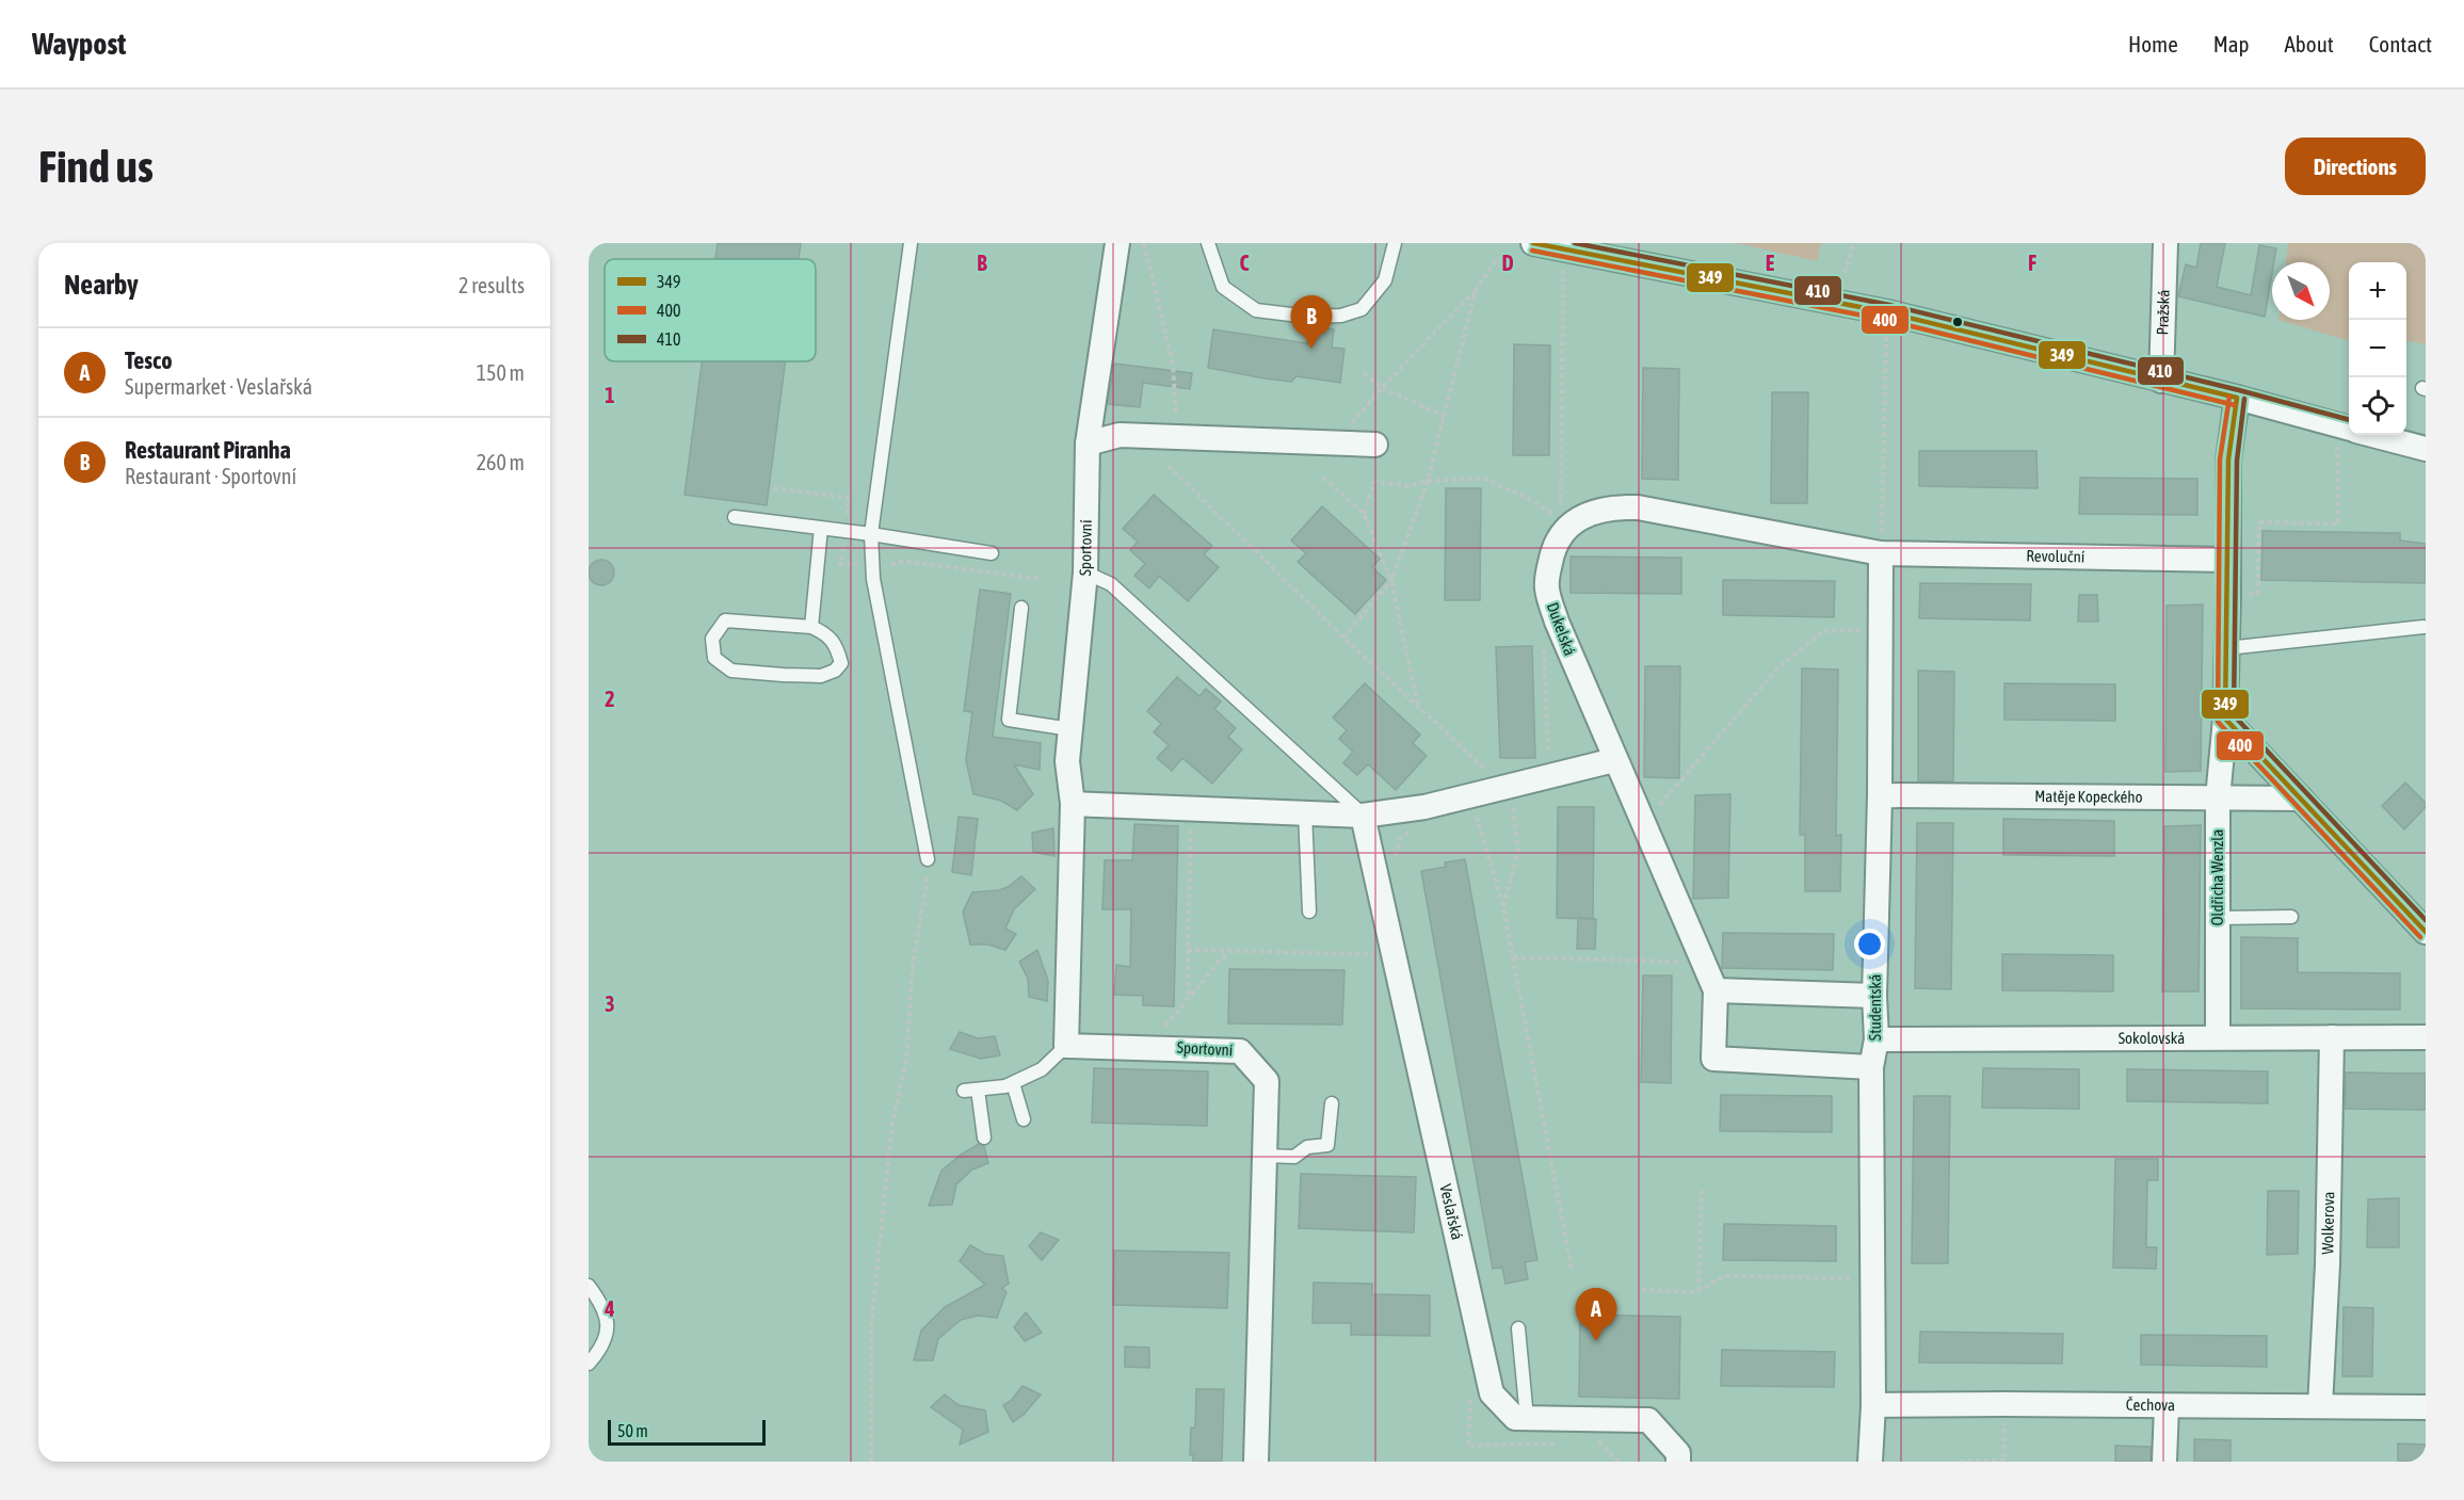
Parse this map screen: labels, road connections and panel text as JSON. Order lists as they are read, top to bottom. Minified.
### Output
{"streets":{"street":["Pražská","Sportovní","Revoluční","Dukelská","Matěje Kopeckého","Oldřicha Wenzla","Studentská","Sokolovská","Veslařská","Wolkerova","Čechova"]},"crossings":[["Revoluční","Dukelská"],["Revoluční","Oldřicha Wenzla"],["Revoluční","Studentská"],["Dukelská","Studentská"],["Matěje Kopeckého","Oldřicha Wenzla"],["Matěje Kopeckého","Studentská"],["Oldřicha Wenzla","Sokolovská"],["Studentská","Sokolovská"],["Studentská","Čechova"],["Sokolovská","Wolkerova"],["Wolkerova","Čechova"]],"lines":["transit line 349","transit line 410","transit line 400"],"legend":["349","400","410"],"scale_bar":"50 m","north":"bottom right","page":{"header":"Waypost","nav":["Home","Map","About","Contact"],"buttons":"Directions","title":"Find us","heading":["Nearby","2 results"],"map_buttons":["+","−"],"pins":["B","A"],"list":[{"mark":"A","name":"Tesco","note":"Supermarket · Veslařská","value":"150 m"},{"mark":"B","name":"Restaurant Piranha","note":"Restaurant · Sportovní","value":"260 m"}],"scale":"50 m"},"grid":{"columns":["B","C","D","E","F"],"rows":["1","2","3","4"]}}
